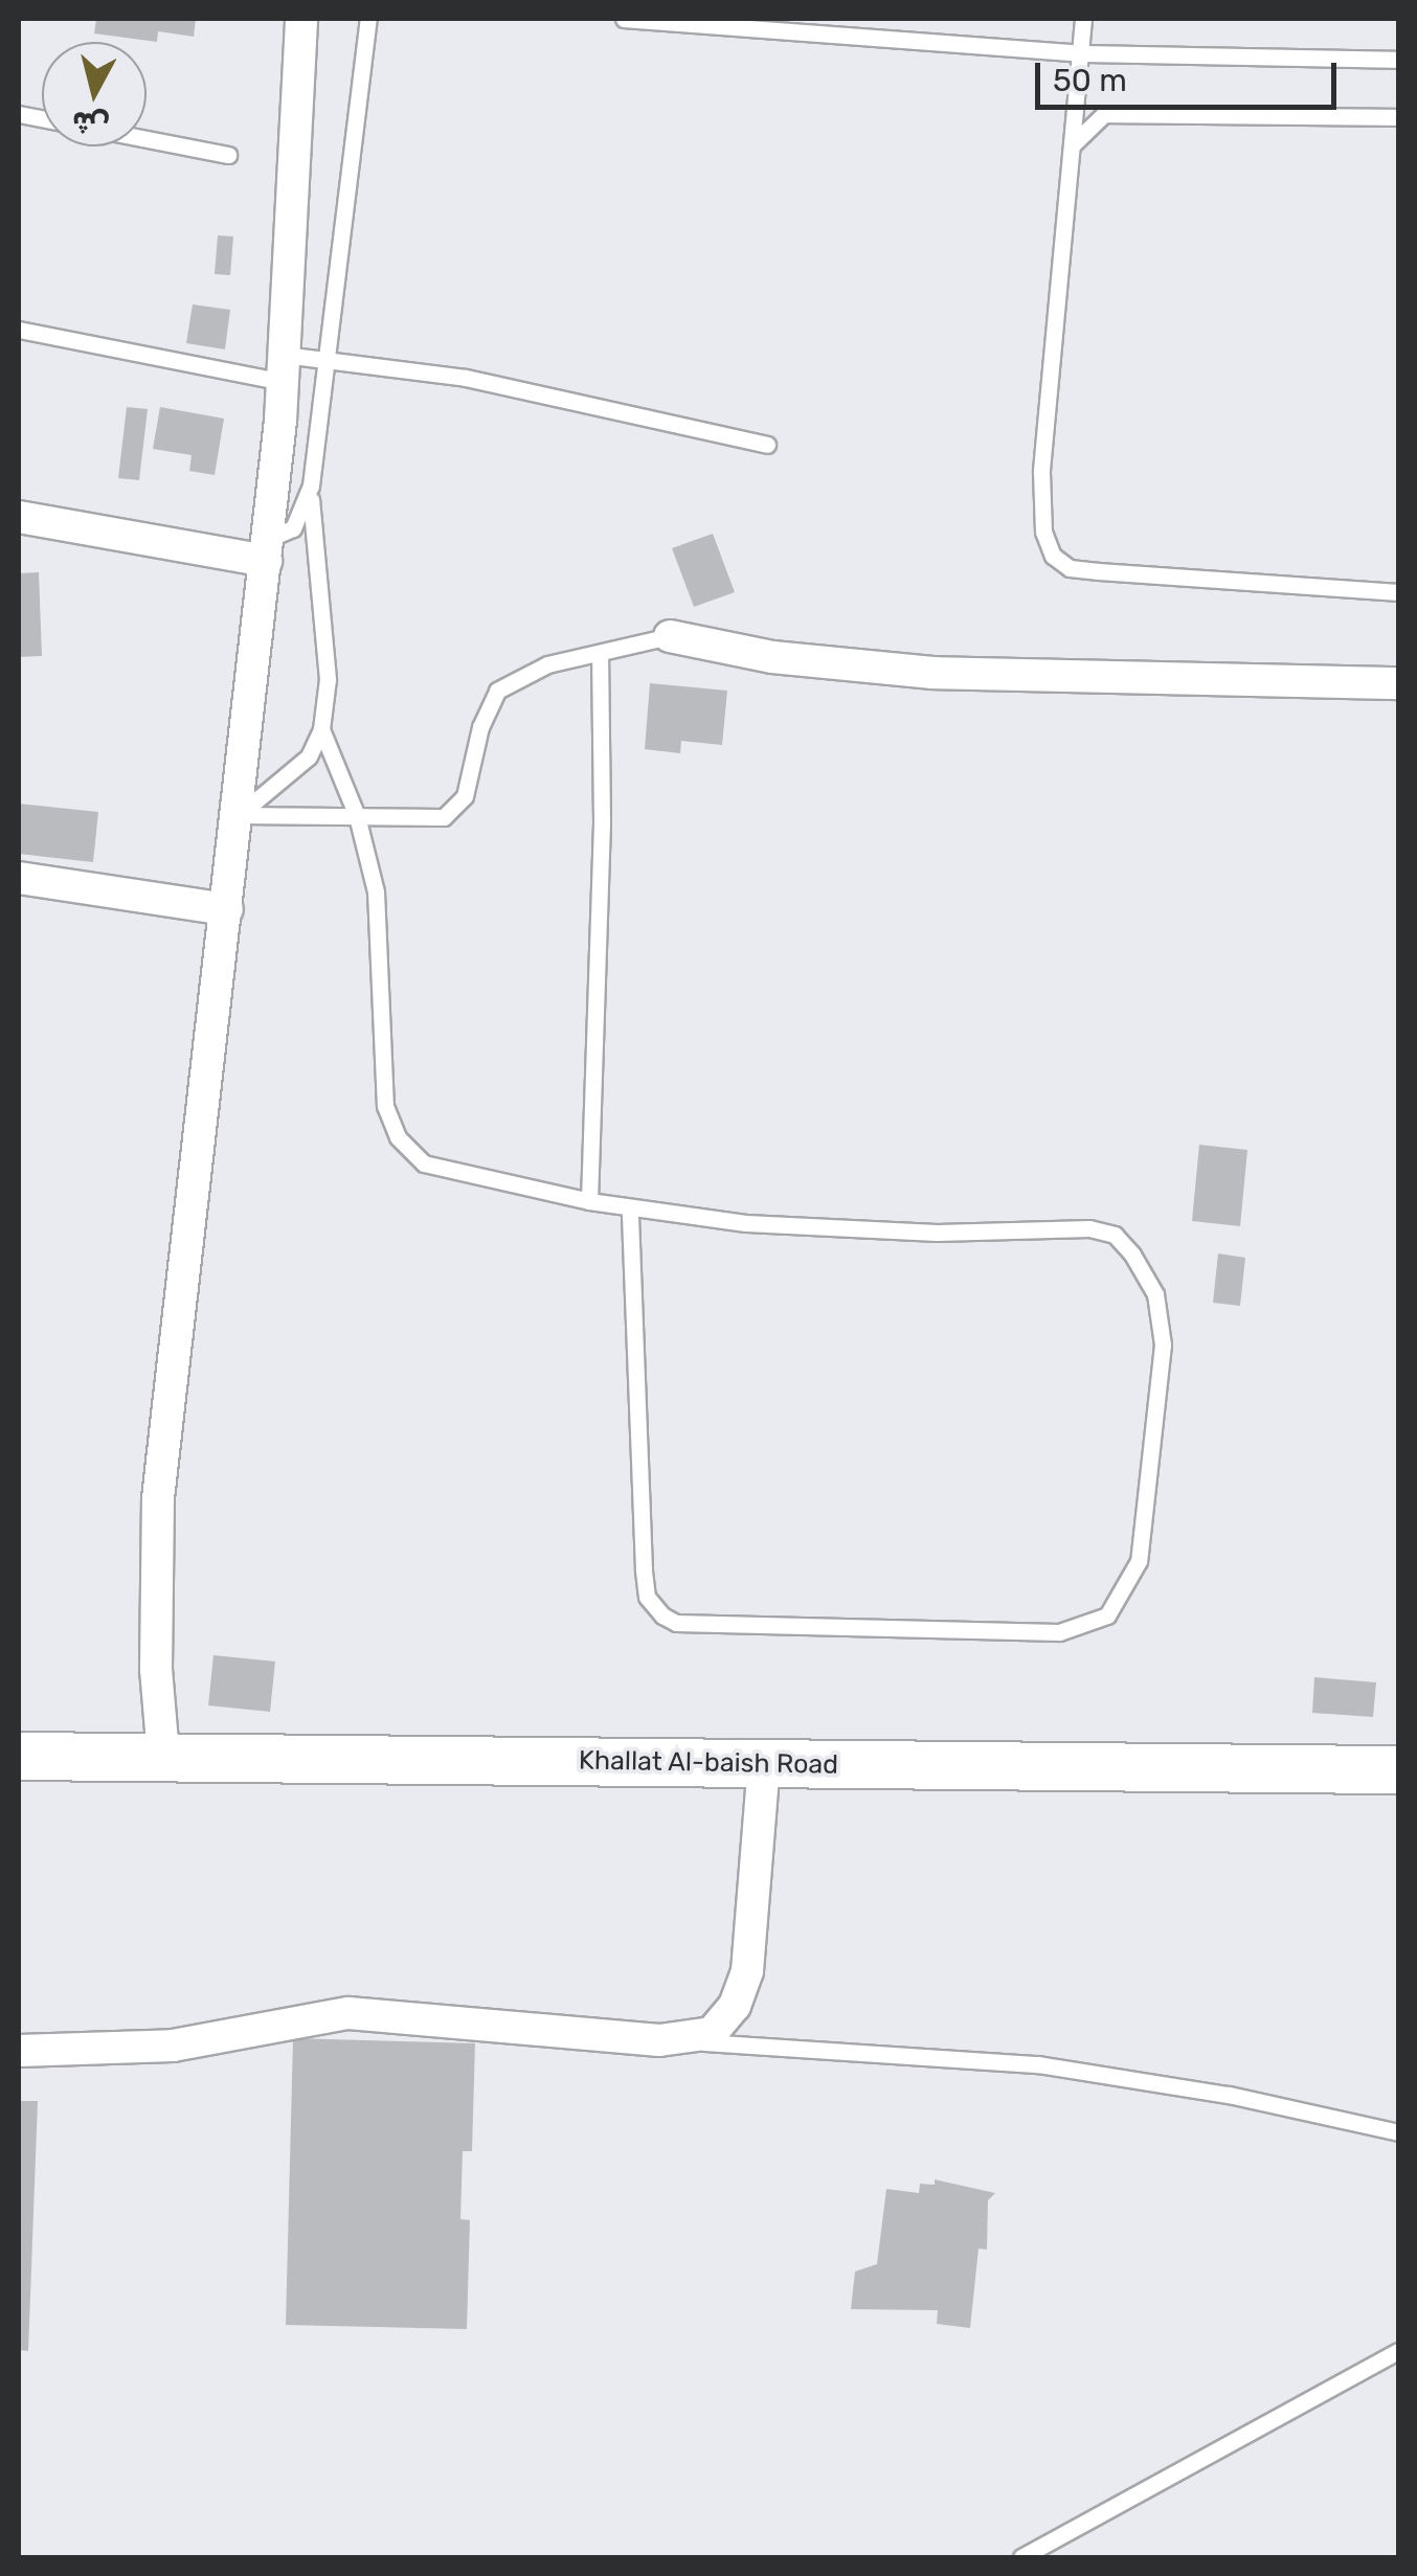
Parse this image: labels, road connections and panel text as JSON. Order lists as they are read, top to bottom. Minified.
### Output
{"streets":{"street":["Khallat Al-baish Road"]},"scale_bar":"50 m","north":"bottom"}
